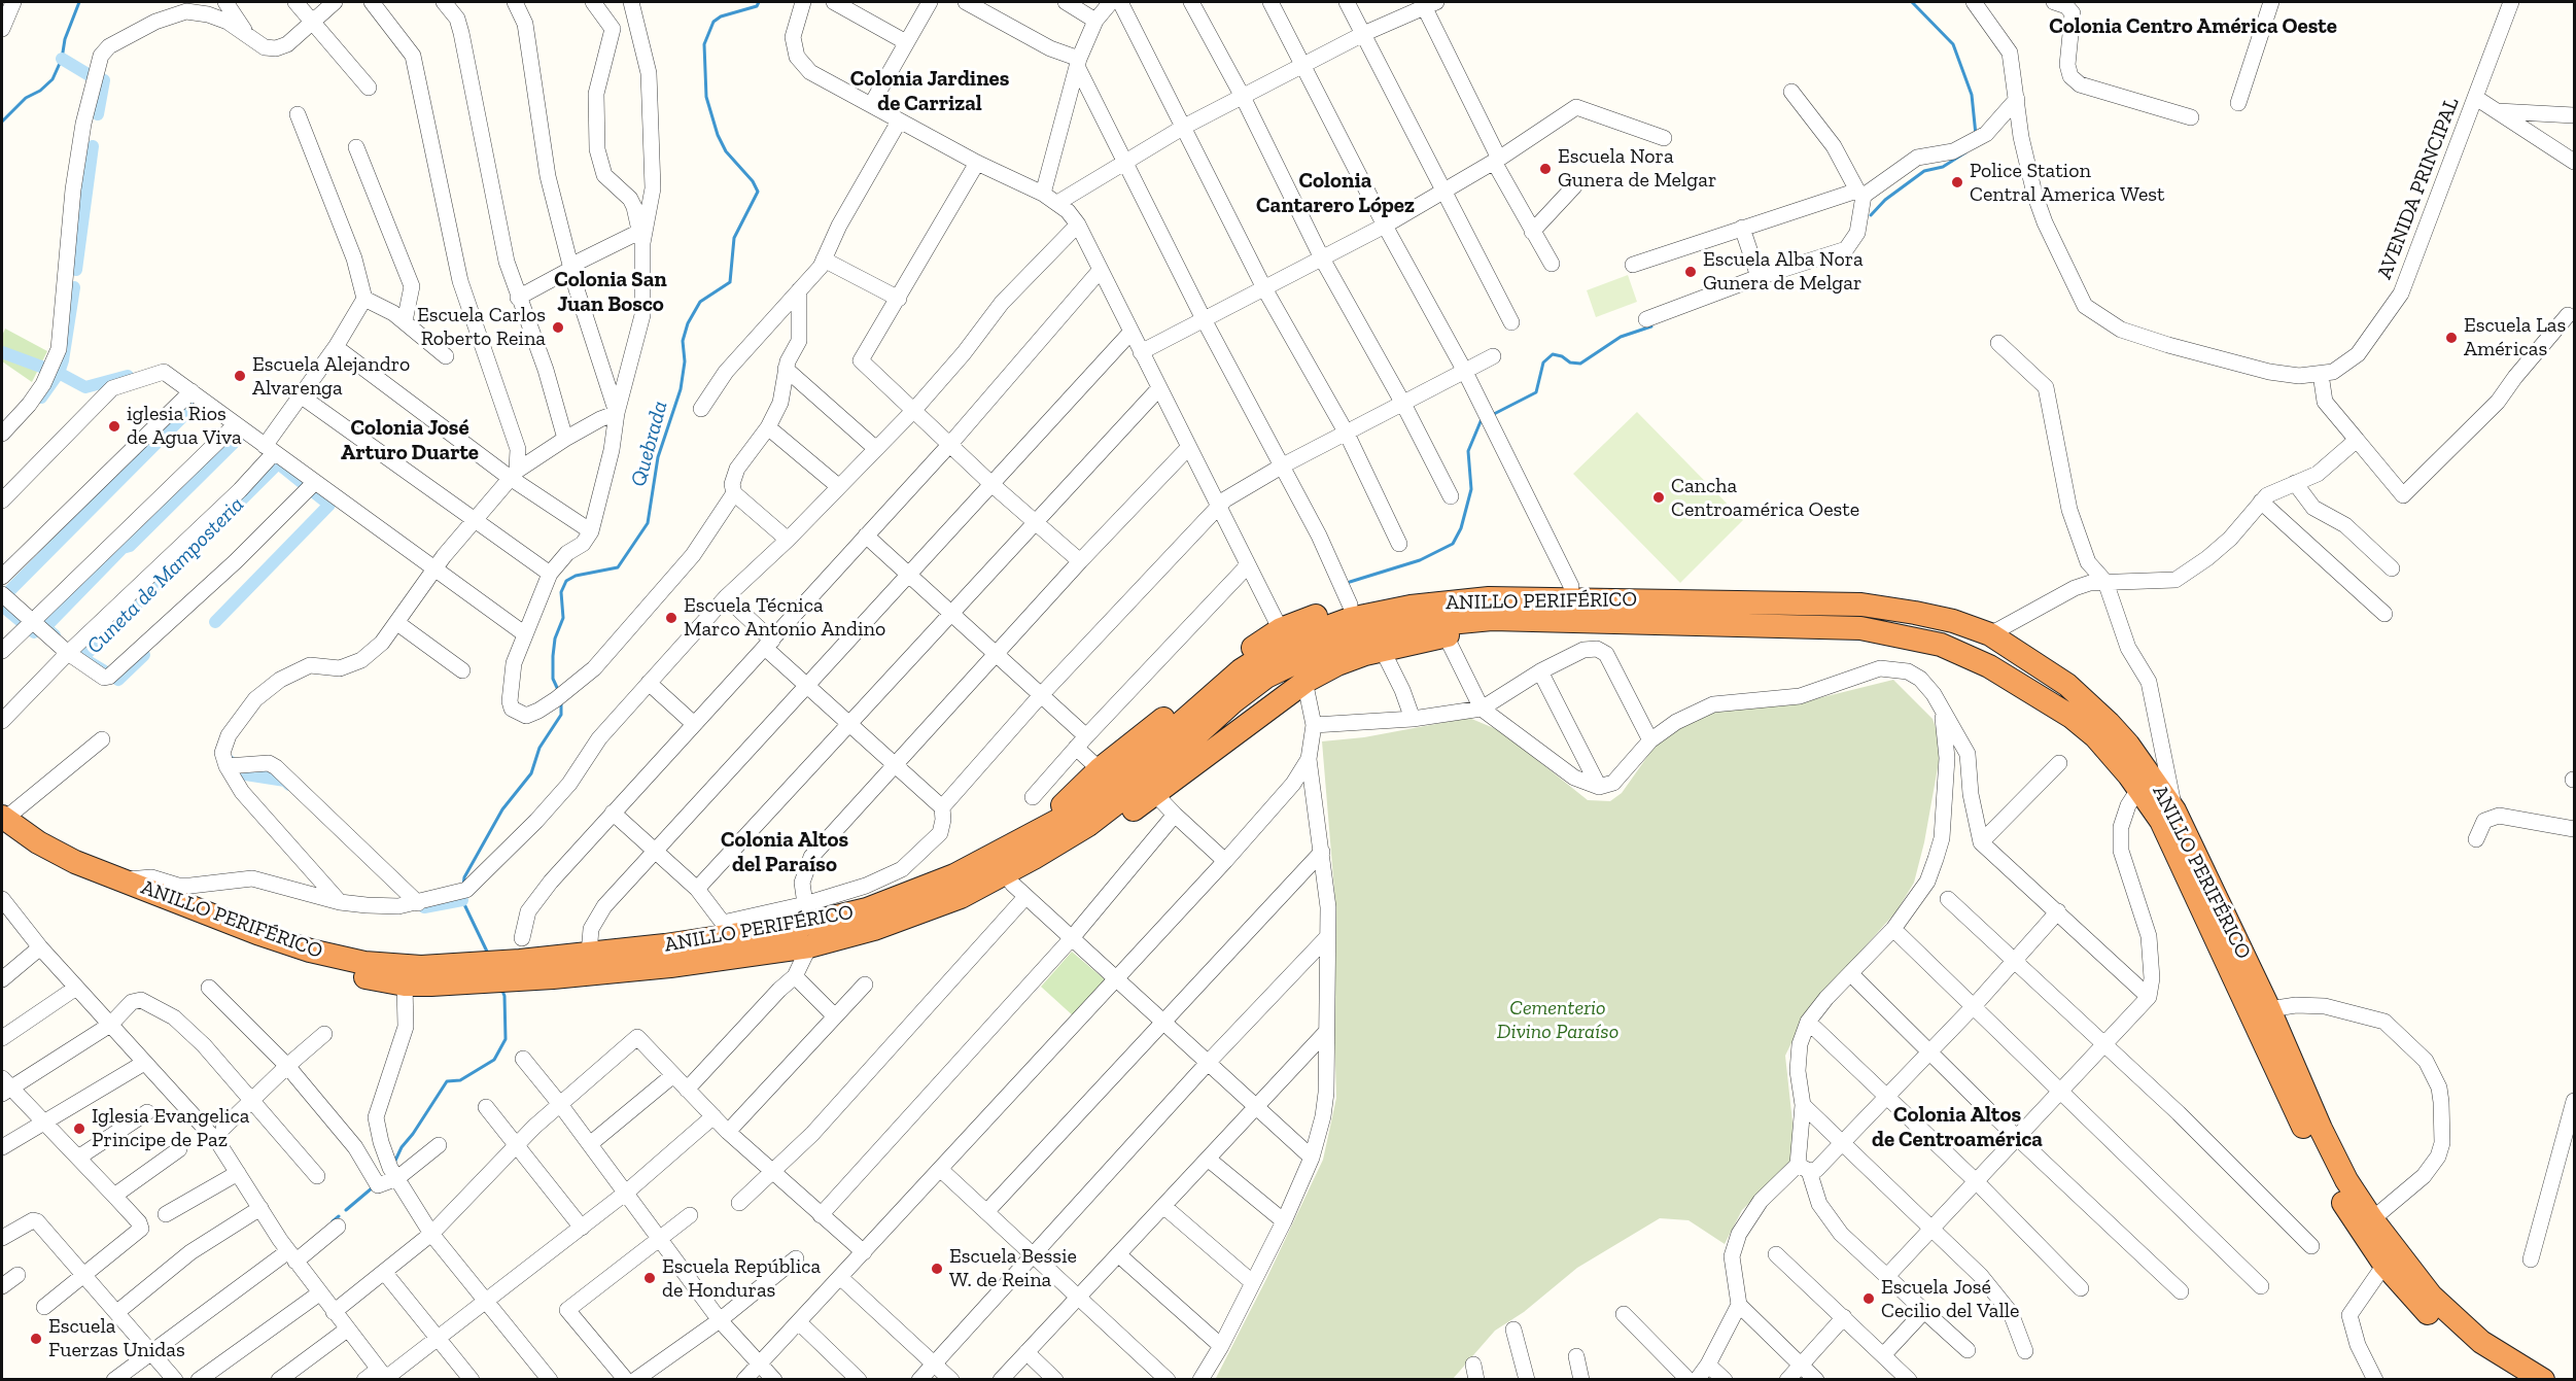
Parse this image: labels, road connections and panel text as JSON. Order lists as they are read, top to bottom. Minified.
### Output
{"streets":{"highway":["ANILLO PERIFÉRICO"],"street":["AVENIDA PRINCIPAL"]},"districts":["Colonia Centro América Oeste","Colonia Jardines de Carrizal","Colonia Cantarero López","Colonia San Juan Bosco","Colonia José Arturo Duarte","Colonia Altos del Paraíso","Colonia Altos de Centroamérica"],"water":["Quebrada","Cuneta de Mamposteria"],"parks":["Cementerio Divino Paraíso"],"places":["Escuela Nora Gunera de Melgar","Police Station Central America West","Escuela Alba Nora Gunera de Melgar","Escuela Carlos Roberto Reina","Escuela Las Américas","Escuela Alejandro Alvarenga","iglesia Rios de Agua Viva","Cancha Centroamérica Oeste","Escuela Técnica Marco Antonio Andino","Iglesia Evangelica Principe de Paz","Escuela Bessie W. de Reina","Escuela República de Honduras","Escuela José Cecilio del Valle","Escuela Fuerzas Unidas"]}
